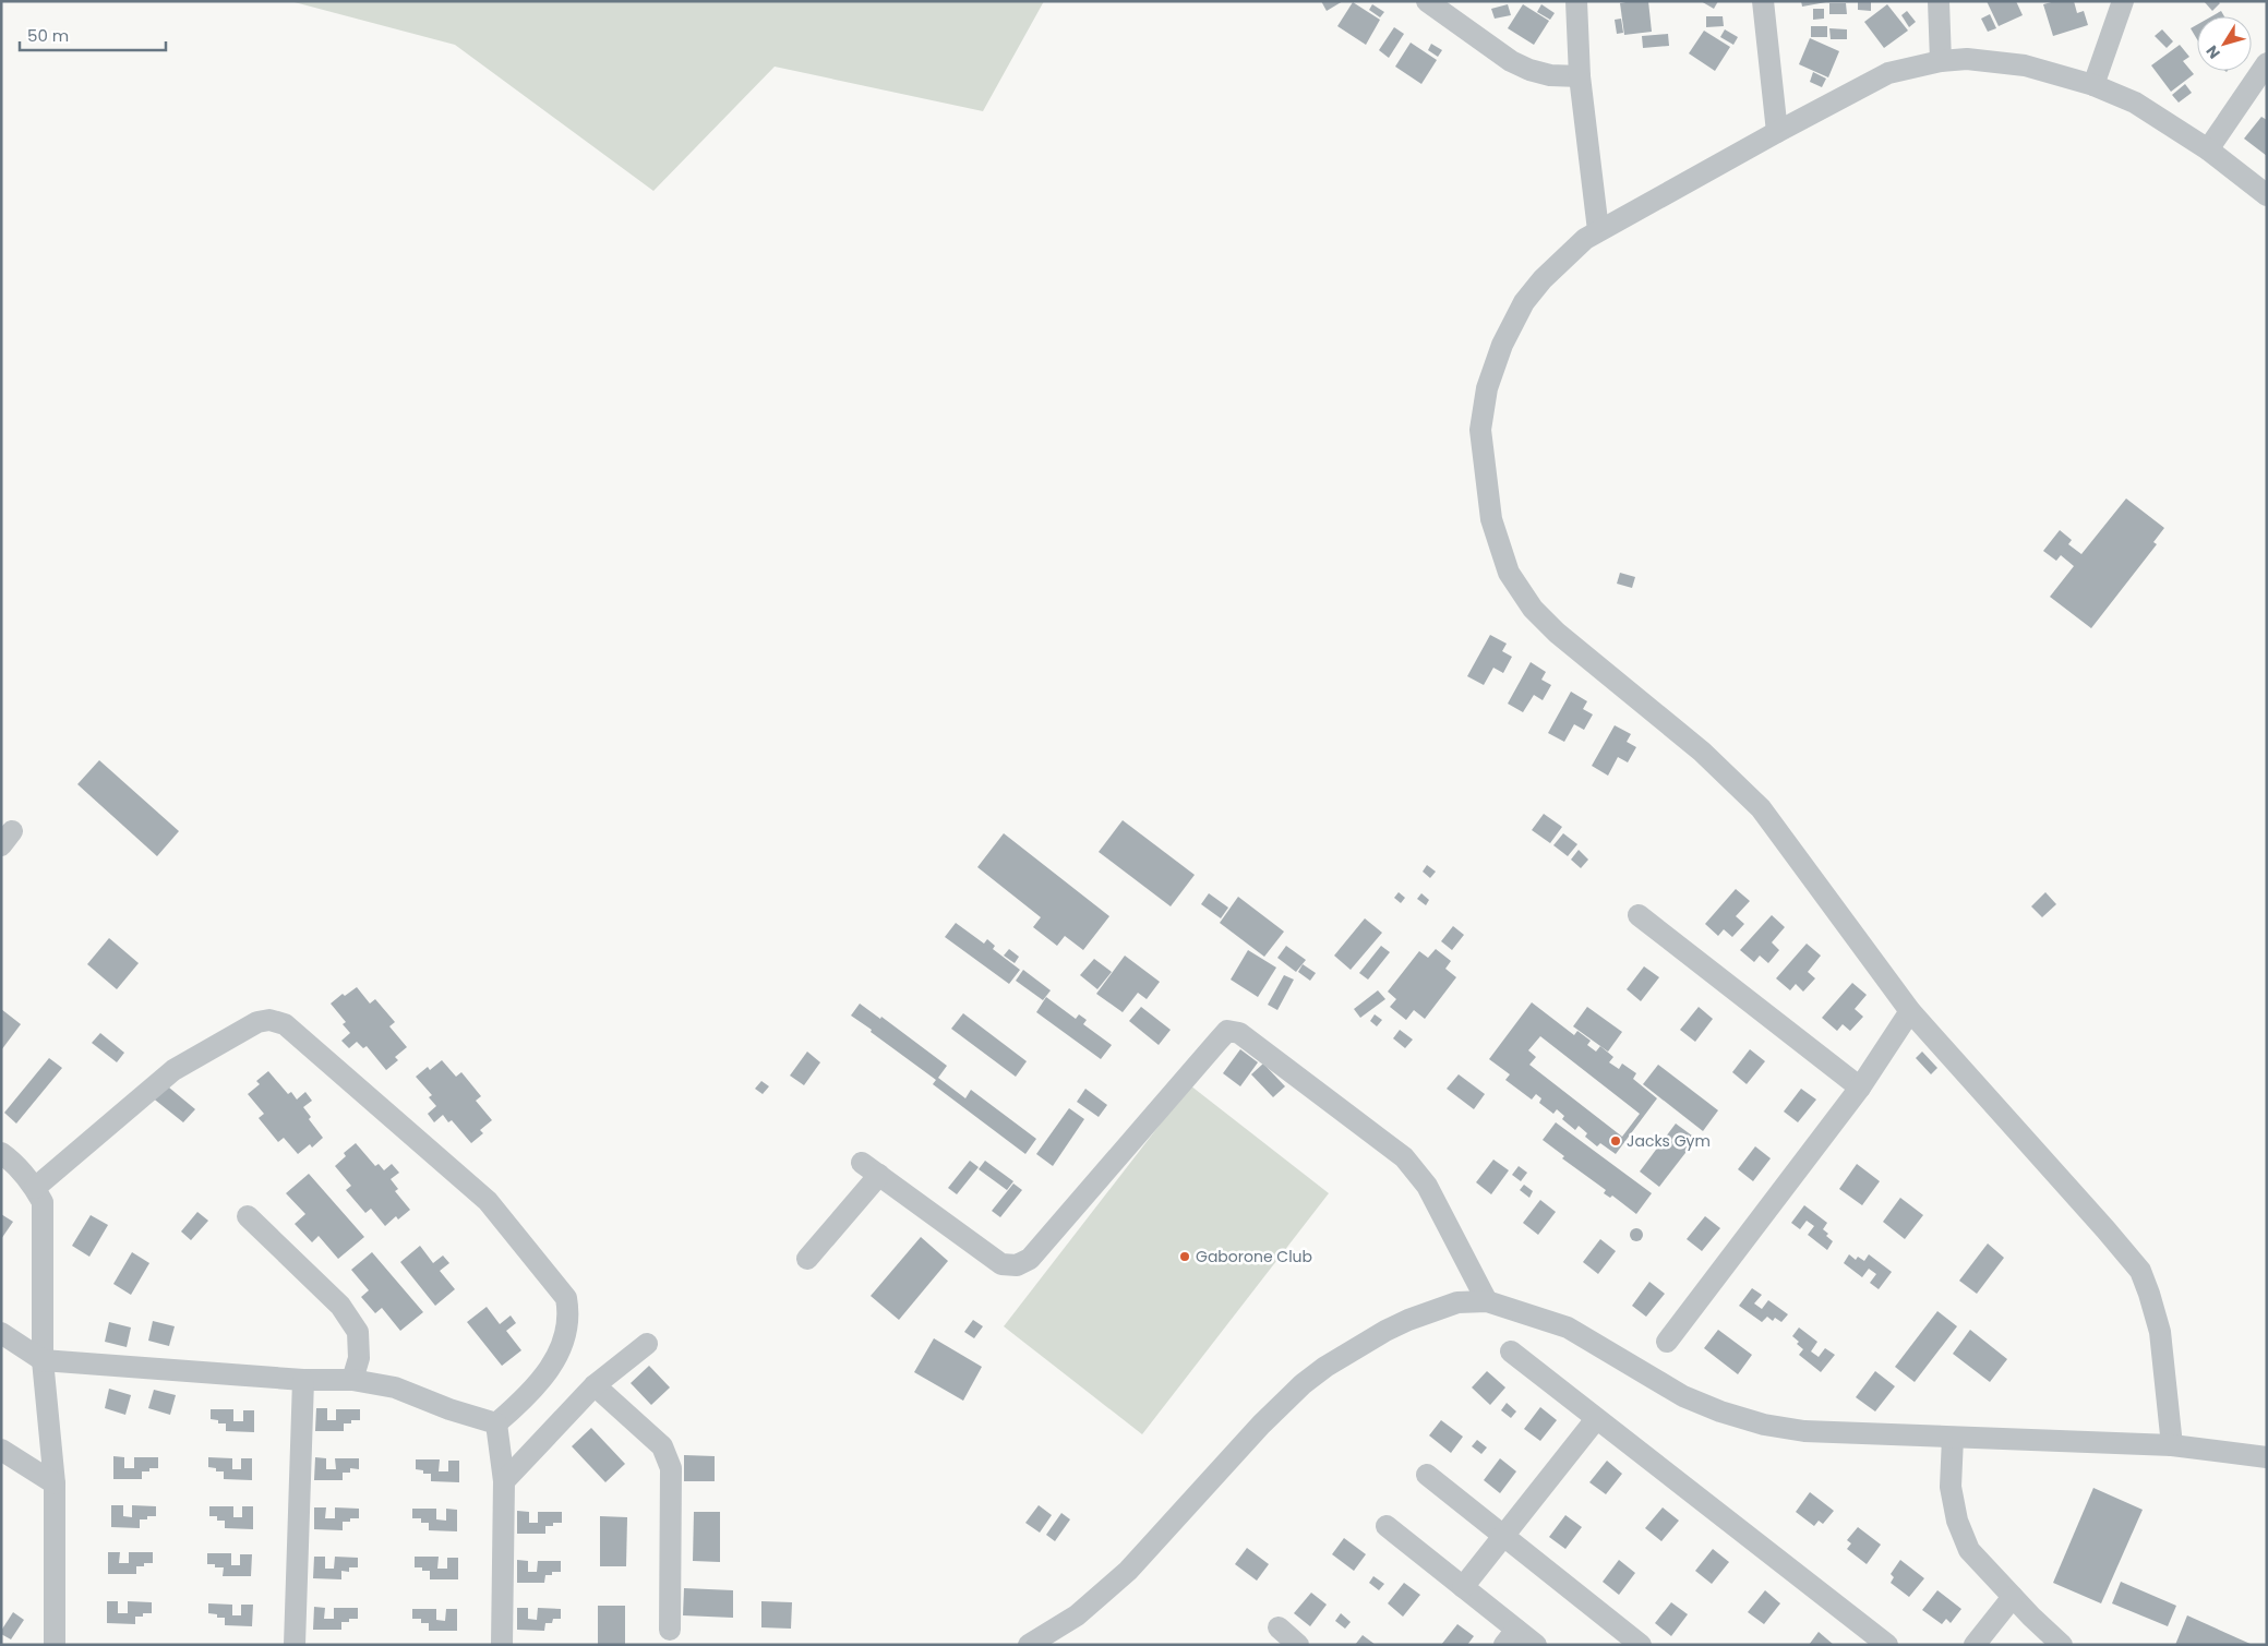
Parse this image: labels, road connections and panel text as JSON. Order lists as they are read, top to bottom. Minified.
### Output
{"places":["Jacks Gym","Gaborone Club"],"scale_bar":"50 m","north":"bottom left"}
